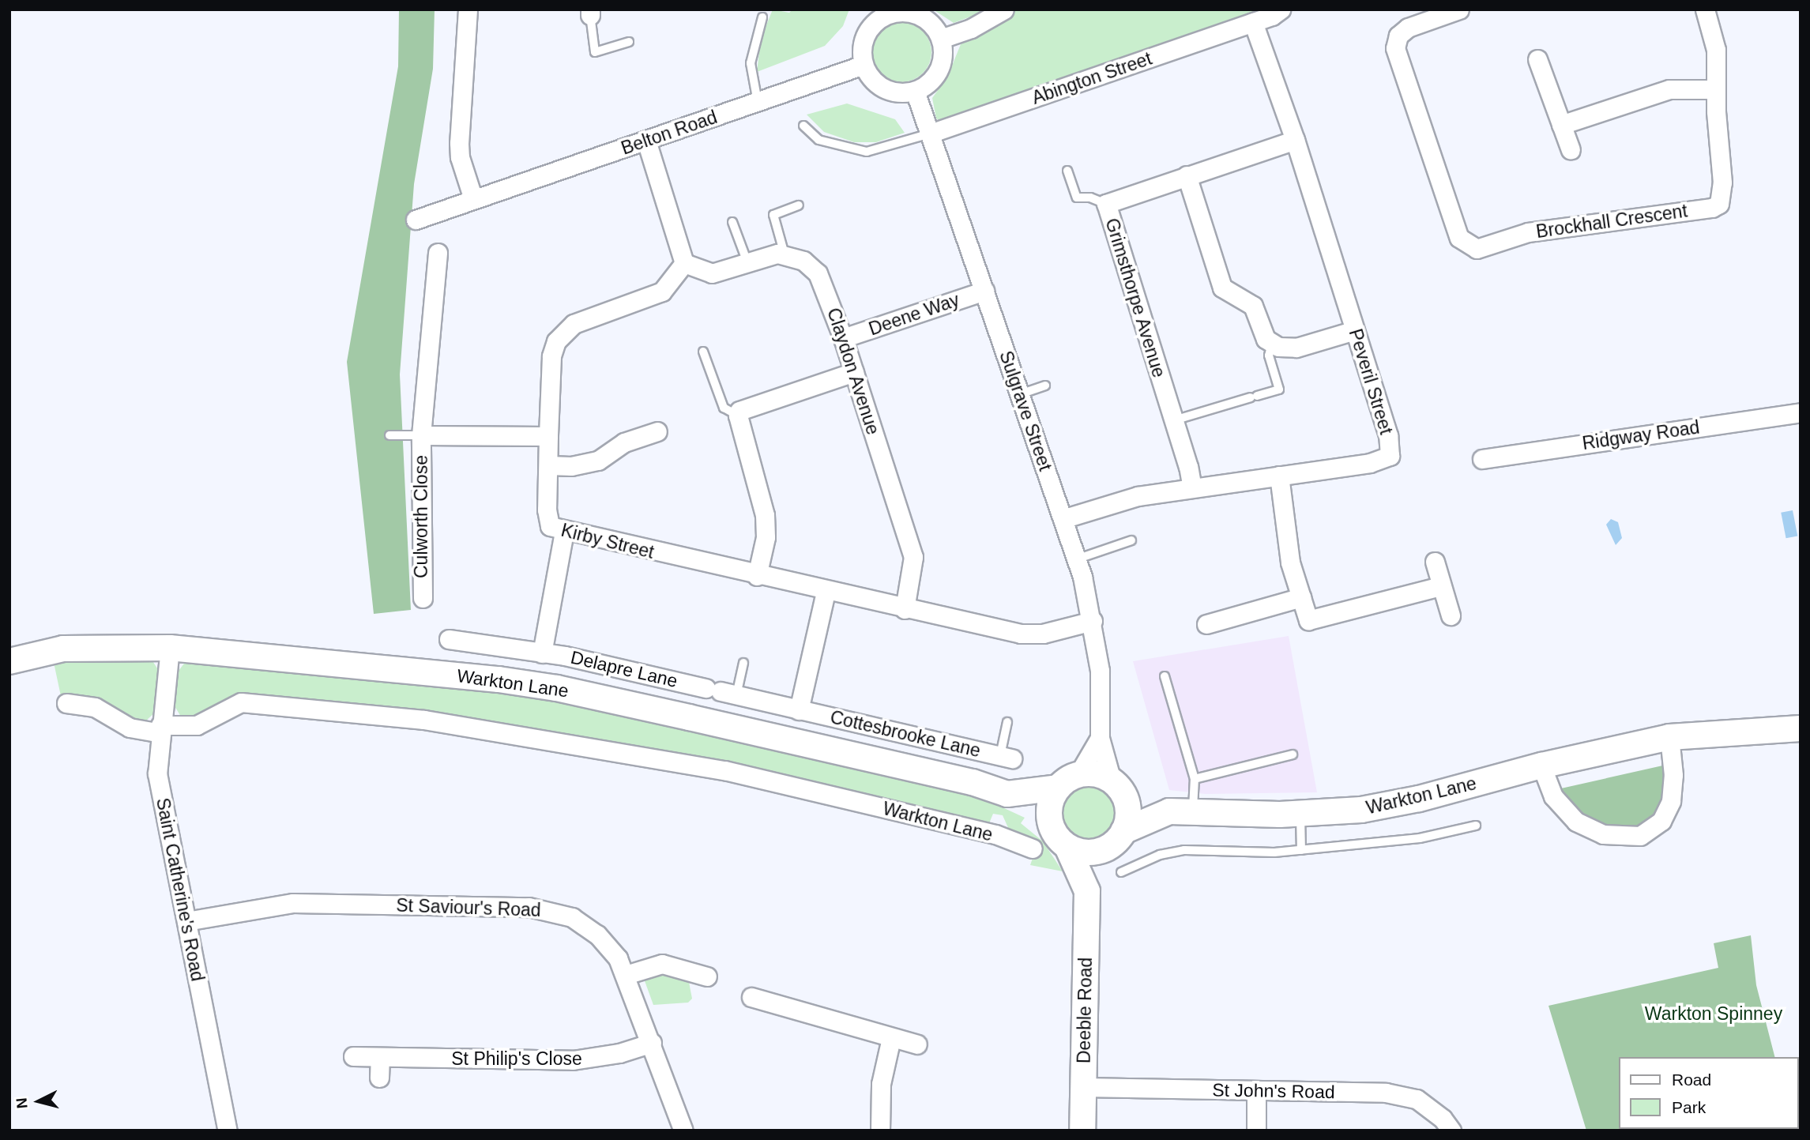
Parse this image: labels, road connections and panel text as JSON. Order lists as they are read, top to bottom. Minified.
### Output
{"streets":{"street":["Abington Street","Belton Road","Brockhall Crescent","Grimsthorpe Avenue","Deene Way","Claydon Avenue","Peveril Street","Sulgrave Street","Ridgway Road","Culworth Close","Kirby Street","Delapre Lane","Warkton Lane","Cottesbrooke Lane","Saint Catherine's Road","St Saviour's Road","Deeble Road","St Philip's Close","St John's Road"]},"crossings":[["Abington Street","Peveril Street"],["Abington Street","Sulgrave Street"],["Belton Road","Sulgrave Street"],["Grimsthorpe Avenue","Peveril Street"],["Deene Way","Claydon Avenue"],["Deene Way","Sulgrave Street"],["Claydon Avenue","Kirby Street"],["Peveril Street","Sulgrave Street"],["Sulgrave Street","Kirby Street"],["Sulgrave Street","Warkton Lane"],["Sulgrave Street","Deeble Road"],["Delapre Lane","Cottesbrooke Lane"],["Warkton Lane","Saint Catherine's Road"],["Warkton Lane","Deeble Road"],["Saint Catherine's Road","St Saviour's Road"],["St Saviour's Road","St Philip's Close"],["Deeble Road","St John's Road"]],"parks":["Warkton Spinney"],"legend":["Road","Park"],"north":"left"}
